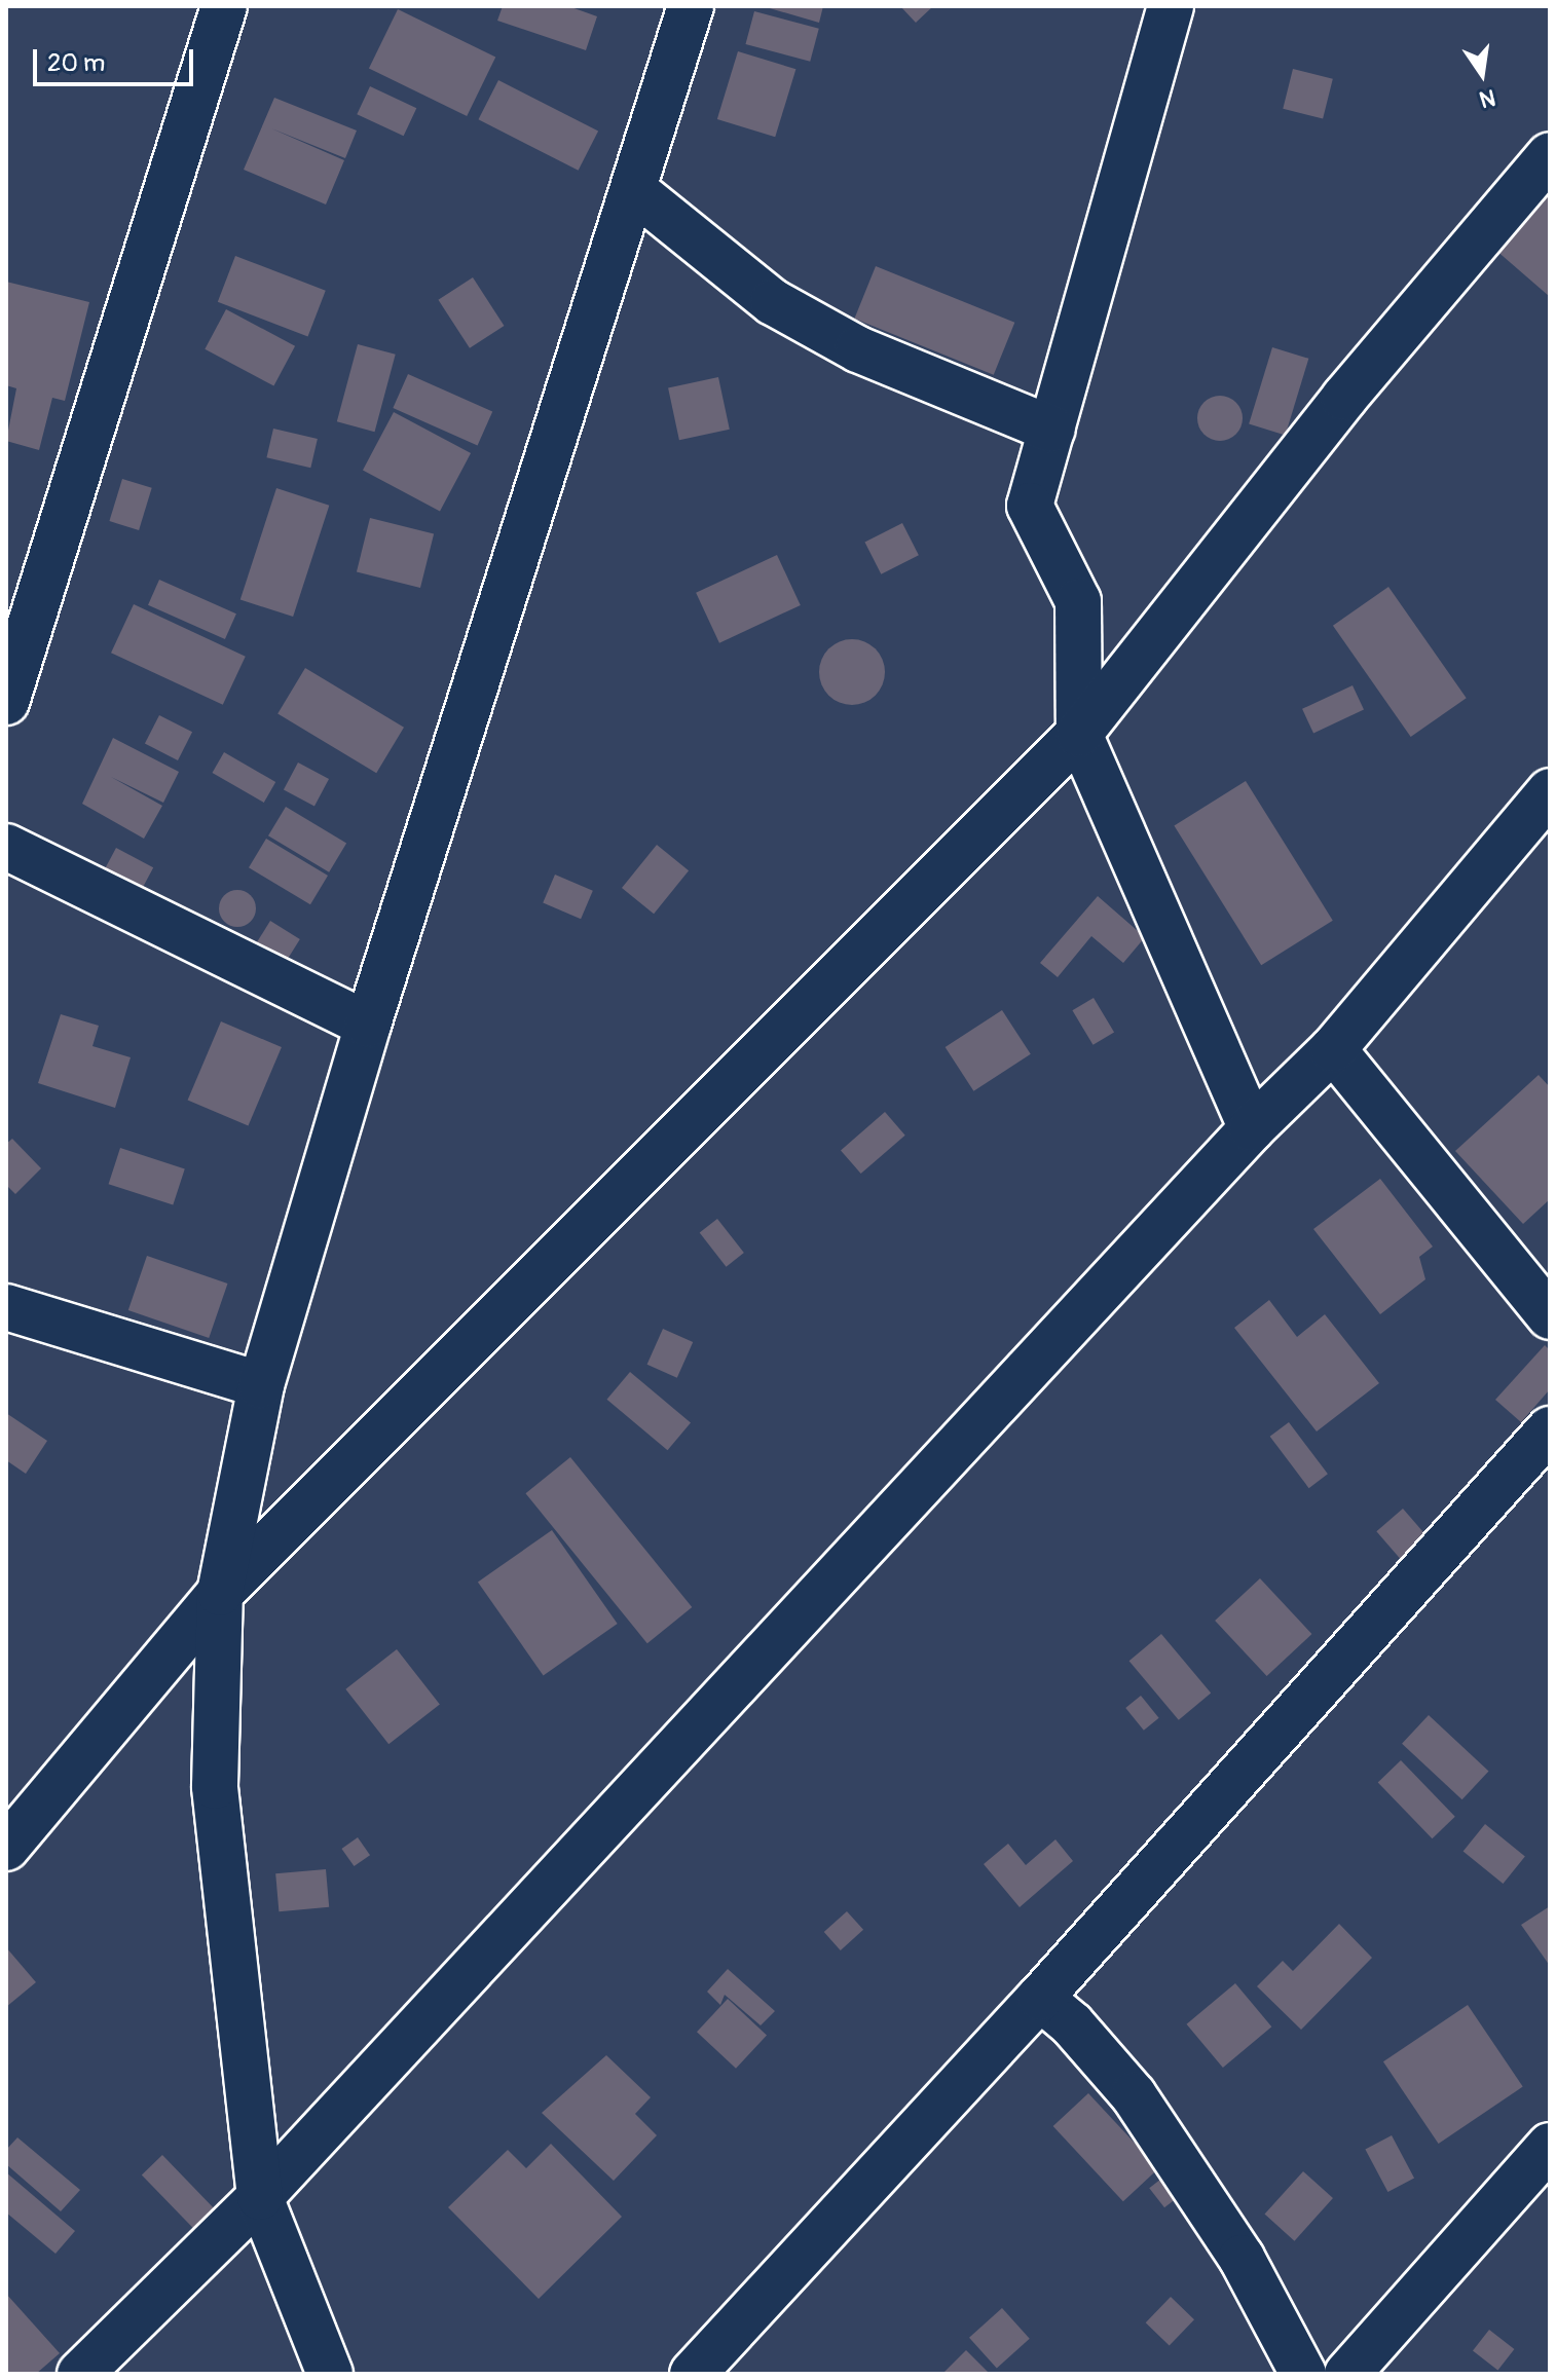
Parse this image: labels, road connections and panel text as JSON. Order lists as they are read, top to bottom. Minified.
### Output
{"scale_bar":"20 m","north":"bottom"}
